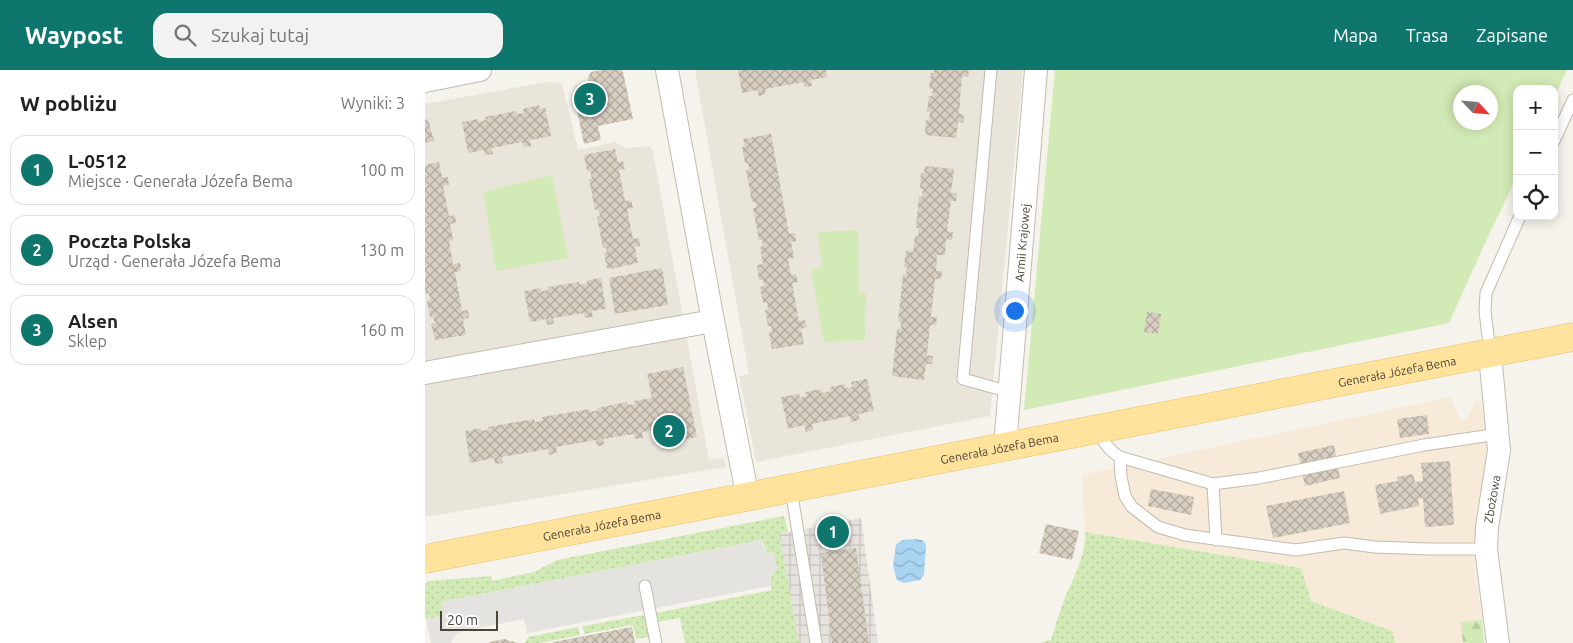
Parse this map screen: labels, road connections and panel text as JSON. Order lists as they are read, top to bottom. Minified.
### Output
{"streets":{"main road":["Generała Józefa Bema"],"street":["Armii Krajowej","Zbożowa"]},"crossings":[["Armii Krajowej","Generała Józefa Bema"],["Generała Józefa Bema","Zbożowa"]],"scale_bar":"20 m","north":"bottom right","page":{"header":"Waypost","search":"Szukaj tutaj","nav":["Mapa","Trasa","Zapisane"],"heading":["W pobliżu","Wyniki: 3"],"pins":["3","2","1"],"map_buttons":["+","−"],"list":[{"mark":"1","name":"L-0512","note":"Miejsce · Generała Józefa Bema","value":"100 m"},{"mark":"2","name":"Poczta Polska","note":"Urząd · Generała Józefa Bema","value":"130 m"},{"mark":"3","name":"Alsen","note":"Sklep","value":"160 m"}],"scale":"20 m"}}
